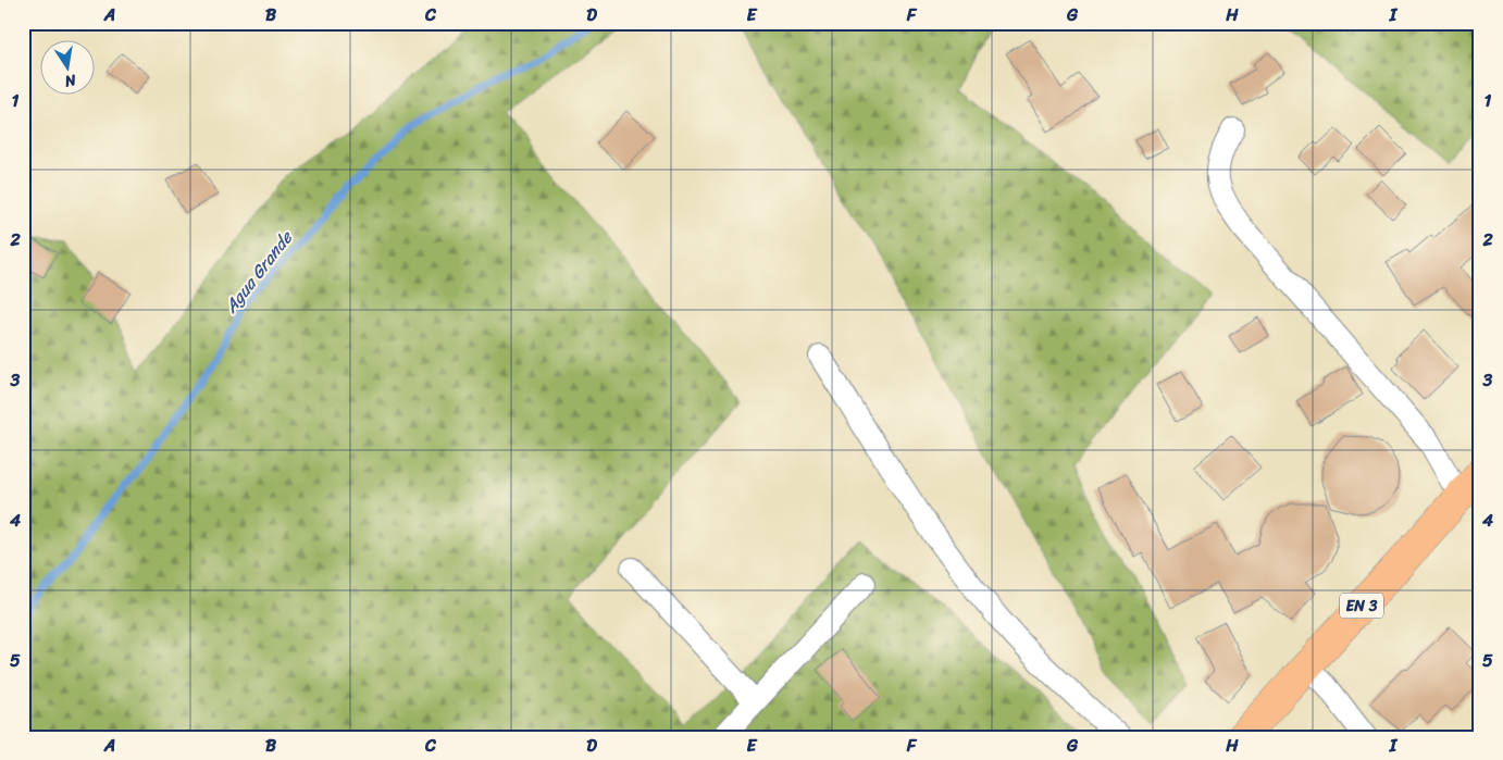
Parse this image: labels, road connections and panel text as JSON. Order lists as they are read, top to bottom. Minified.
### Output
{"streets":{"main road":["EN 3"]},"water":["Agua Grande"],"north":"bottom","grid":{"columns":["A","B","C","D","E","F","G","H","I"],"rows":["1","2","3","4","5"]}}
